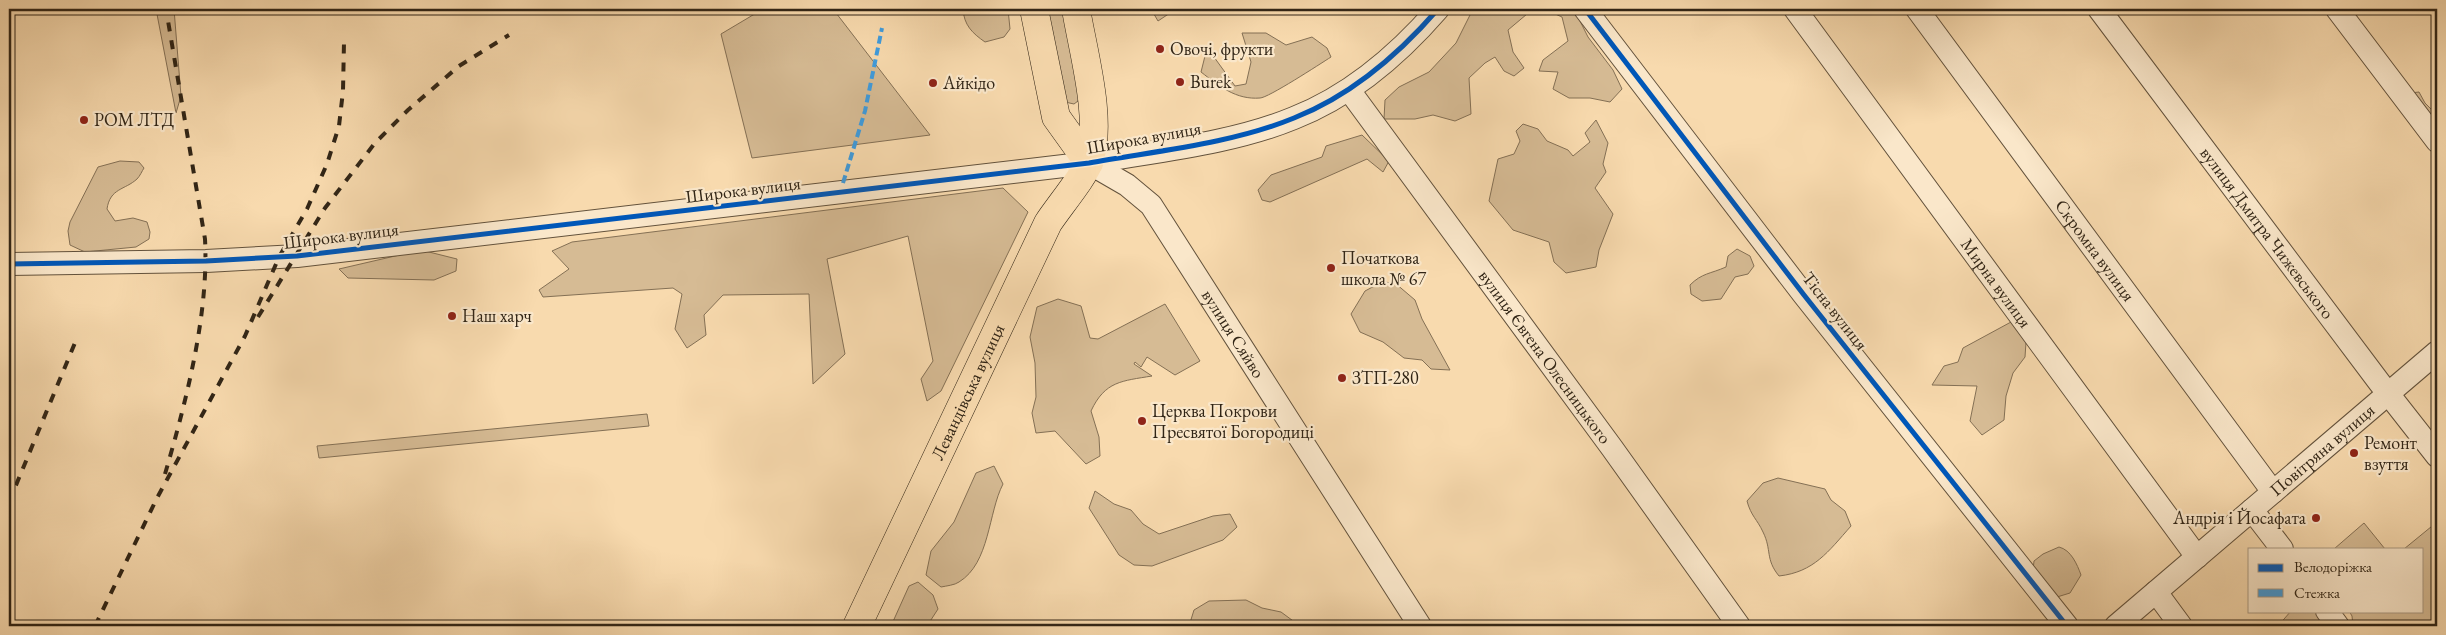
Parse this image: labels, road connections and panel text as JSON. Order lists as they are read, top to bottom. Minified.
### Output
{"streets":{"main road":["вулиця Сяйво","Левандівська вулиця"],"street":["Широка вулиця","вулиця Дмитра Чижевського","Скромна вулиця","Мирна вулиця","Тісна вулиця","вулиця Євгена Олесницького","Повітряна вулиця"]},"crossings":[["Широка вулиця","вулиця Сяйво"],["Широка вулиця","вулиця Євгена Олесницького"],["Широка вулиця","Левандівська вулиця"],["вулиця Дмитра Чижевського","Повітряна вулиця"],["Скромна вулиця","Повітряна вулиця"],["Мирна вулиця","Повітряна вулиця"],["вулиця Сяйво","Левандівська вулиця"]],"places":["Овочі, фрукти","Burek","Айкідо","РОМ ЛТД","Початкова школа № 67","Наш харч","ЗТП-280","Церква Покрови Пресвятої Богородиці","Ремонт взуття","Андрія і Йосафата"],"legend":["Велодоріжка","Стежка"]}
